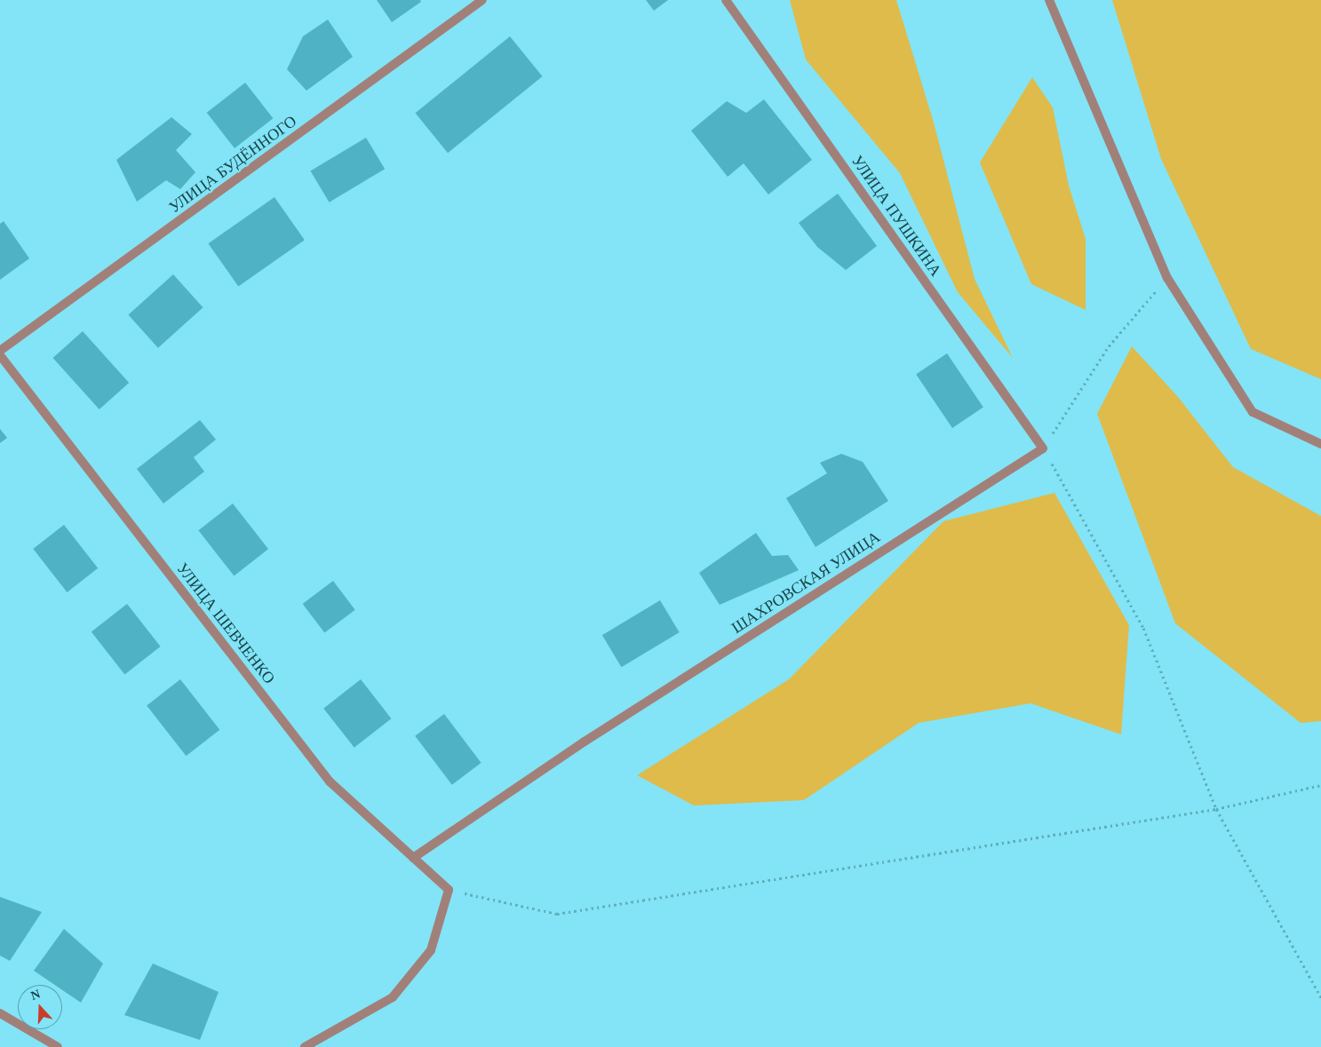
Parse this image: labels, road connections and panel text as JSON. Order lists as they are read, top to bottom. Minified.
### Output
{"streets":{"street":["УЛИЦА БУДЁННОГО","УЛИЦА ПУШКИНА","ШАХРОВСКАЯ УЛИЦА","УЛИЦА ШЕВЧЕНКО"]},"crossings":[["УЛИЦА ПУШКИНА","ШАХРОВСКАЯ УЛИЦА"],["ШАХРОВСКАЯ УЛИЦА","УЛИЦА ШЕВЧЕНКО"]],"north":"top"}
